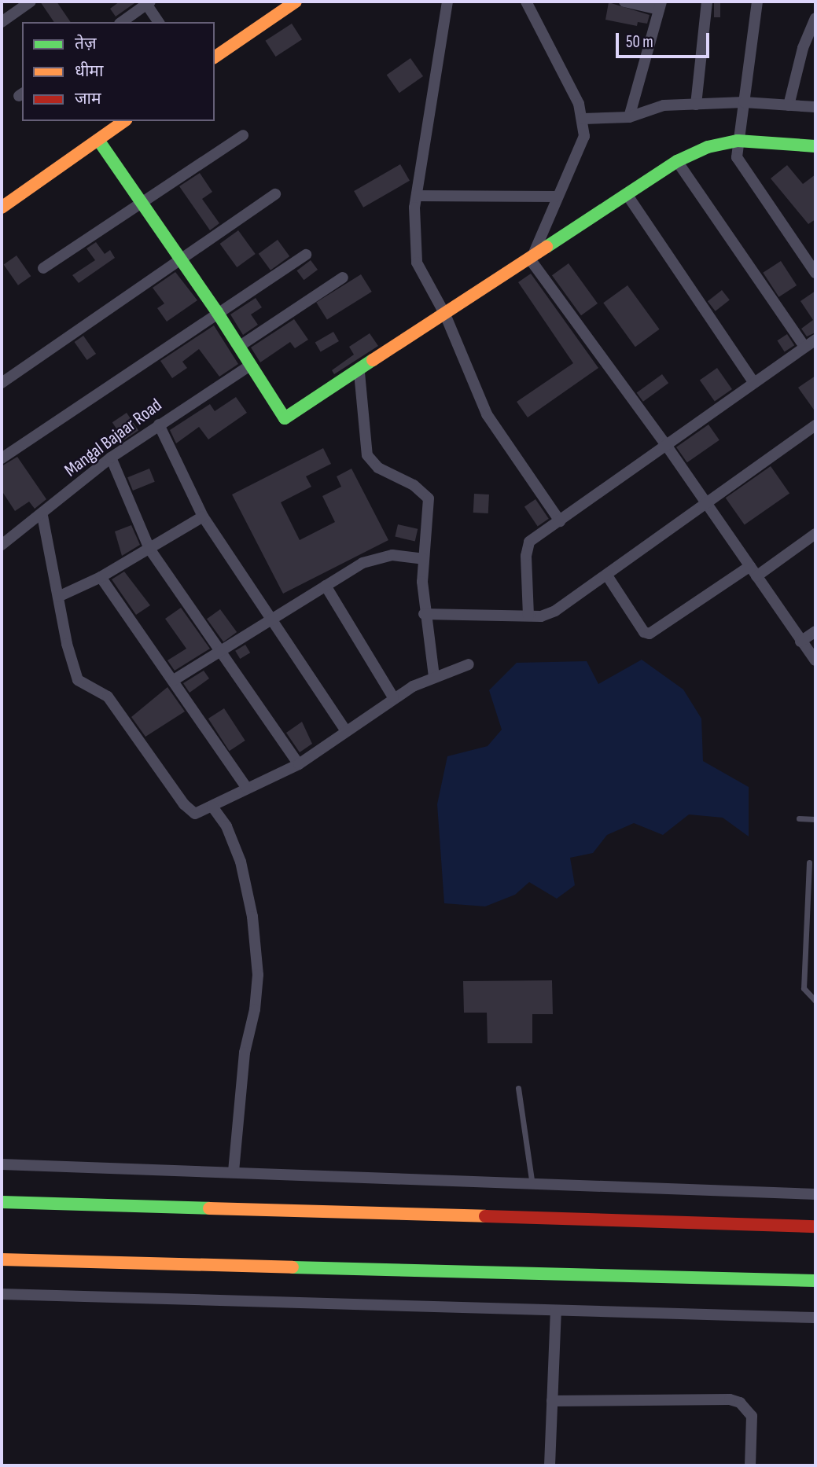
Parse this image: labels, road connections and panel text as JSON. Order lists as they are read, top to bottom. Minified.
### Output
{"streets":{"street":["Mangal Bajaar Road"]},"legend":["तेज़","धीमा","जाम"],"scale_bar":"50 m"}
